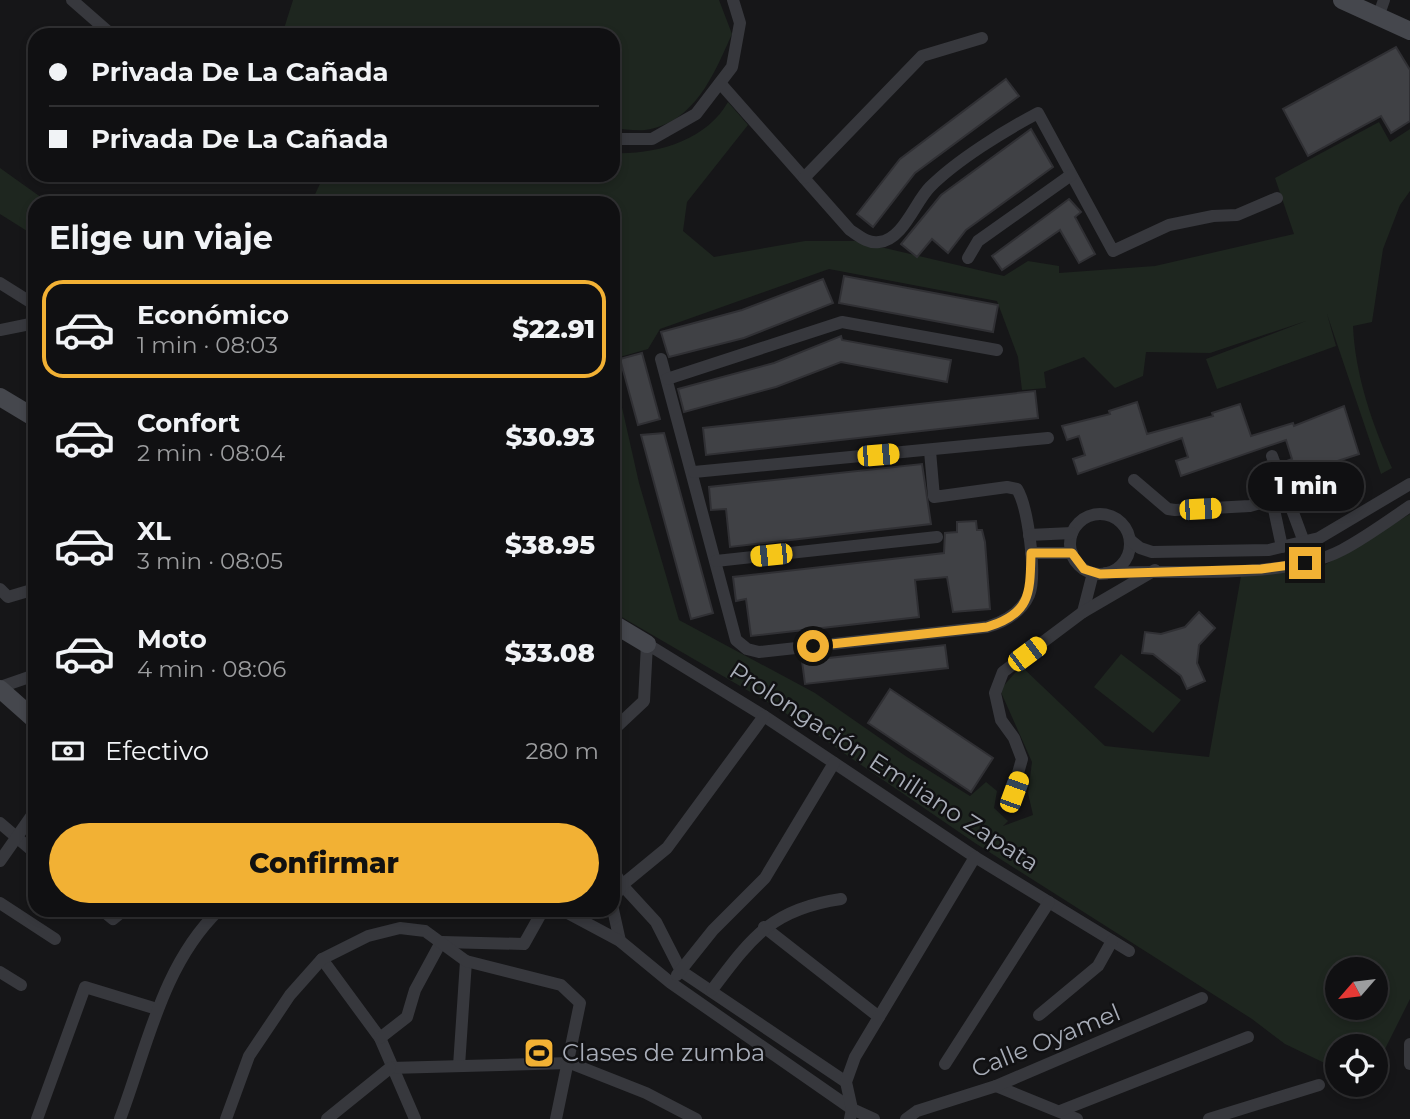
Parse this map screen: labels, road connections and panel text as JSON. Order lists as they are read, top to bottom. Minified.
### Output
{"streets":{"street":["Prolongación Emiliano Zapata","Calle Oyamel"]},"places":{"sports":["Clases de zumba"]},"north":"bottom left","page":{"banner":["Privada De La Cañada","Privada De La Cañada"],"heading":"Elige un viaje","list":[{"name":"Económico","note":"1 min · 08:03","value":"$22.91"},{"name":"Confort","note":"2 min · 08:04","value":"$30.93"},{"name":"XL","note":"3 min · 08:05","value":"$38.95"},{"name":"Moto","note":"4 min · 08:06","value":"$33.08"}],"bubble":"1 min","pay":["Efectivo","280 m"],"buttons":"Confirmar"}}
